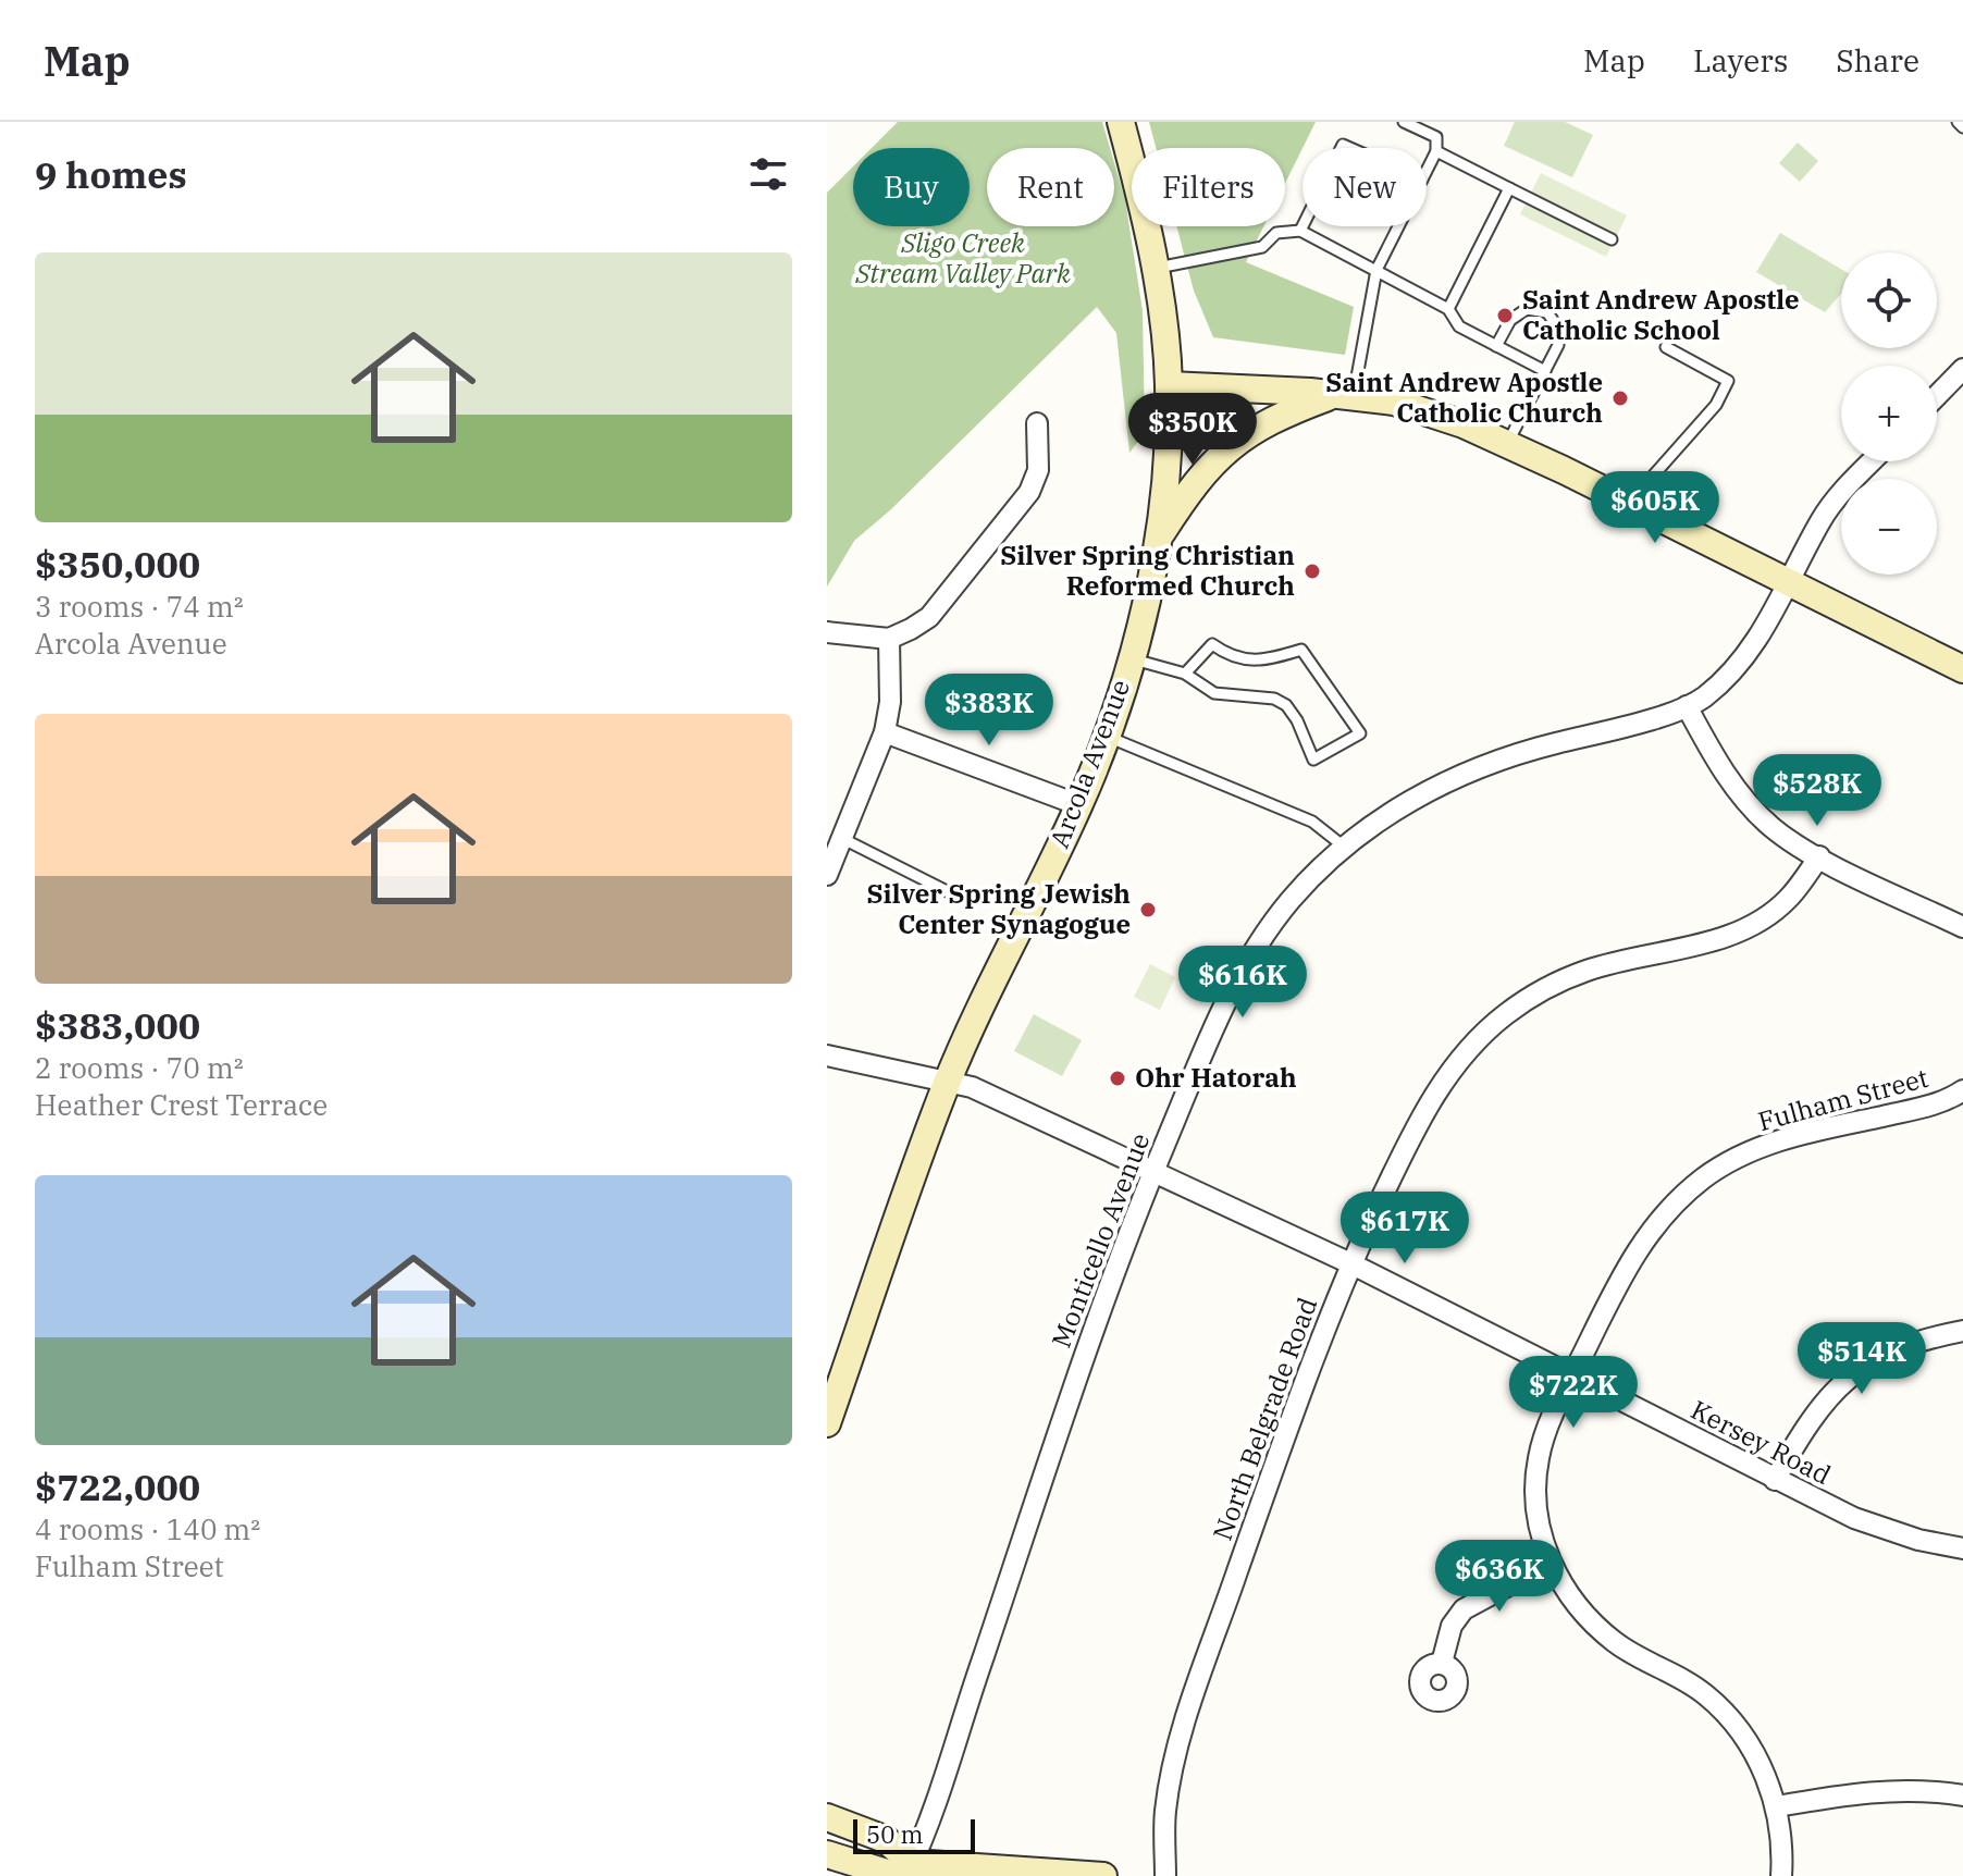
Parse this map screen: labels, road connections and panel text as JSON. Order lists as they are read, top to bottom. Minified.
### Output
{"streets":{"street":["Arcola Avenue","Fulham Street","Monticello Avenue","North Belgrade Road","Kersey Road"]},"crossings":[["Arcola Avenue","Kersey Road"],["Fulham Street","Kersey Road"],["Monticello Avenue","Kersey Road"],["North Belgrade Road","Kersey Road"]],"parks":["Sligo Creek Stream Valley Park"],"places":["Saint Andrew Apostle Catholic School","Saint Andrew Apostle Catholic Church","Silver Spring Christian Reformed Church","Silver Spring Jewish Center Synagogue","Ohr Hatorah"],"scale_bar":"50 m","page":{"header":"Map","nav":["Map","Layers","Share"],"heading":"9 homes","chip":["Buy","Rent","Filters","New"],"list":[{"name":"$350,000","note":"3 rooms · 74 m² · Arcola Avenue"},{"name":"$383,000","note":"2 rooms · 70 m² · Heather Crest Terrace"},{"name":"$722,000","note":"4 rooms · 140 m² · Fulham Street"}],"map_buttons":["+","−"],"price":["$350K","$605K","$383K","$528K","$616K","$617K","$514K","$722K","$636K"],"scale":"50 m"}}
